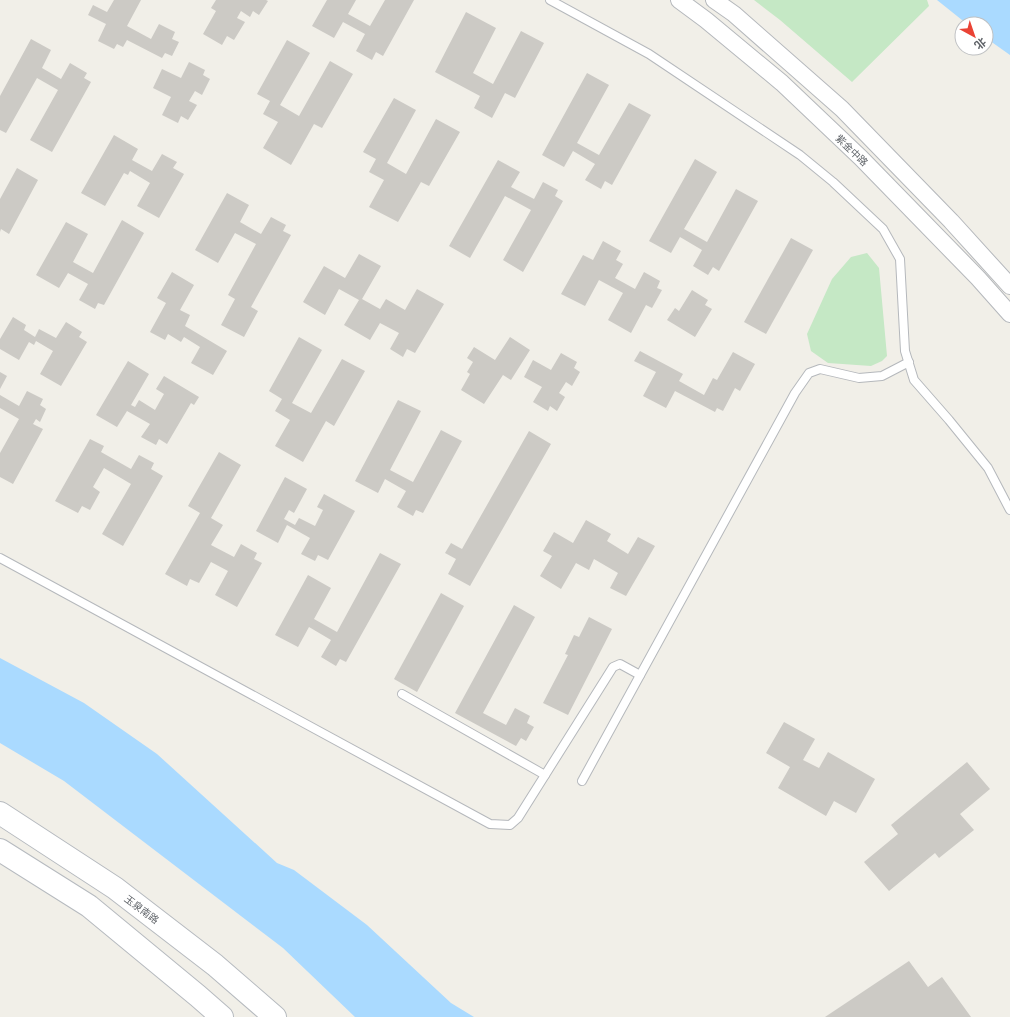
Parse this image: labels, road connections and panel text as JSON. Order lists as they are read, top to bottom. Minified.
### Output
{"streets":{"street":["紫金中路","玉泉南路"]},"north":"bottom right"}
